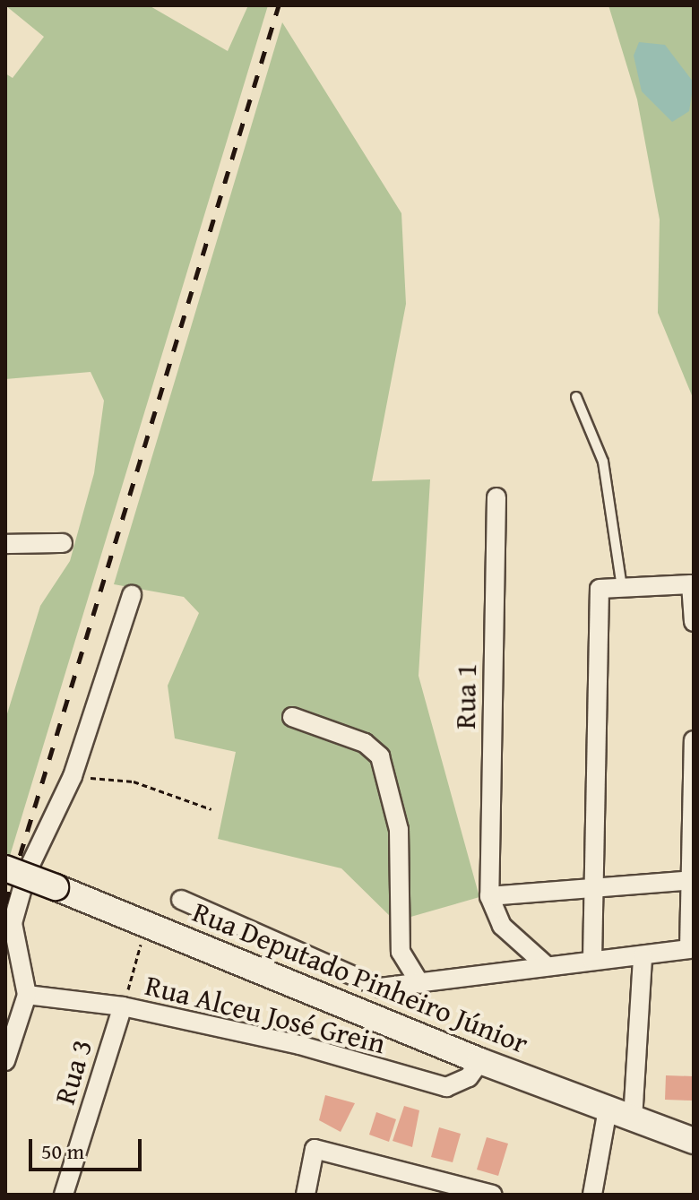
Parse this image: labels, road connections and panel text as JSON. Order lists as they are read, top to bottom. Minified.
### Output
{"streets":{"street":["Rua 1","Rua Deputado Pinheiro Júnior","Rua Alceu José Grein","Rua 3"]},"crossings":[["Rua Deputado Pinheiro Júnior","Rua Alceu José Grein"],["Rua Alceu José Grein","Rua 3"]],"scale_bar":"50 m"}
